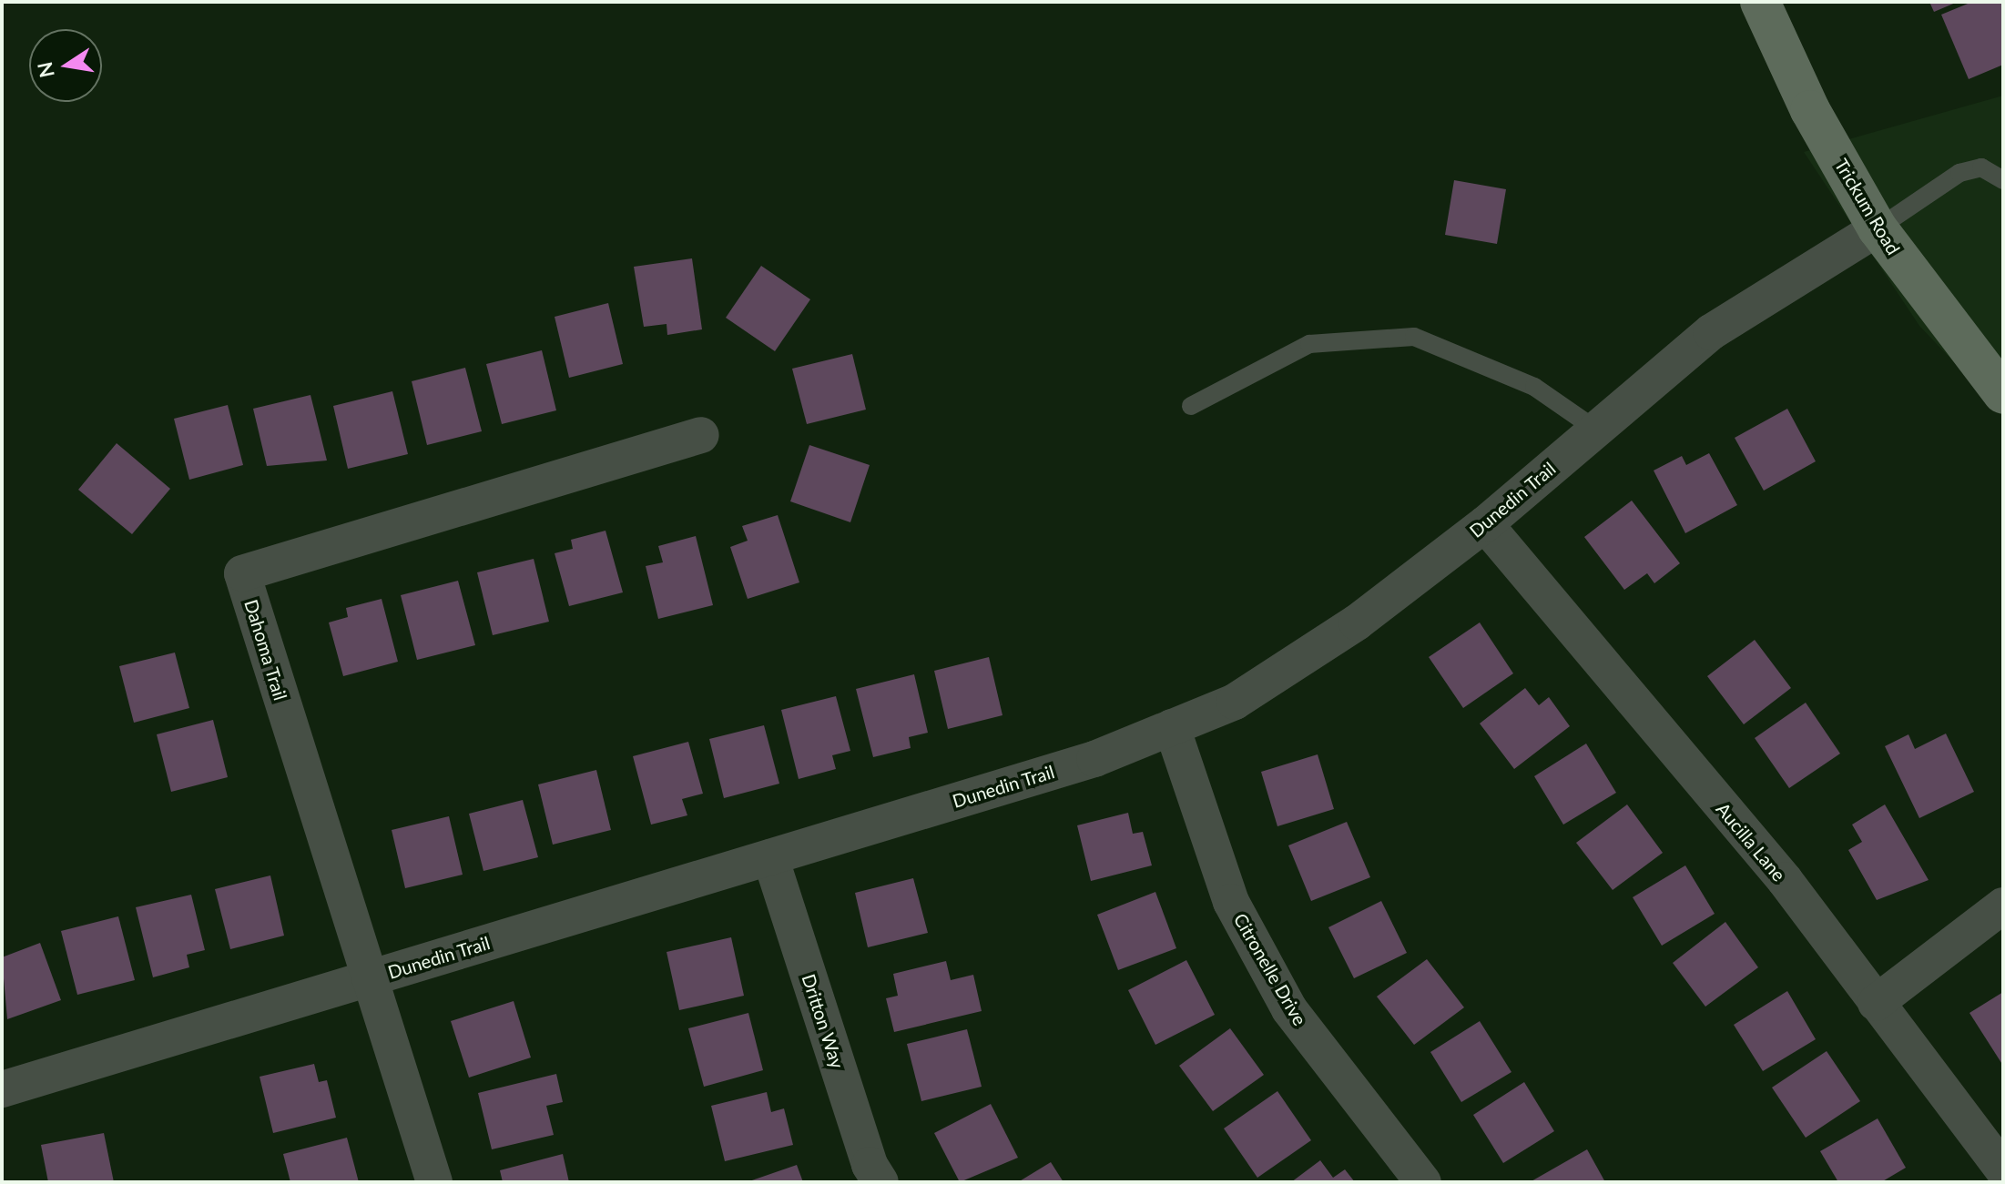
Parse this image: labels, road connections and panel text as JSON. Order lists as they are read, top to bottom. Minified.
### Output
{"streets":{"street":["Trickum Road","Dunedin Trail","Dahoma Trail","Aucilla Lane","Citronelle Drive","Dritton Way"]},"crossings":[["Trickum Road","Dunedin Trail"],["Dunedin Trail","Dahoma Trail"],["Dunedin Trail","Aucilla Lane"],["Dunedin Trail","Citronelle Drive"],["Dunedin Trail","Dritton Way"]],"north":"left"}
